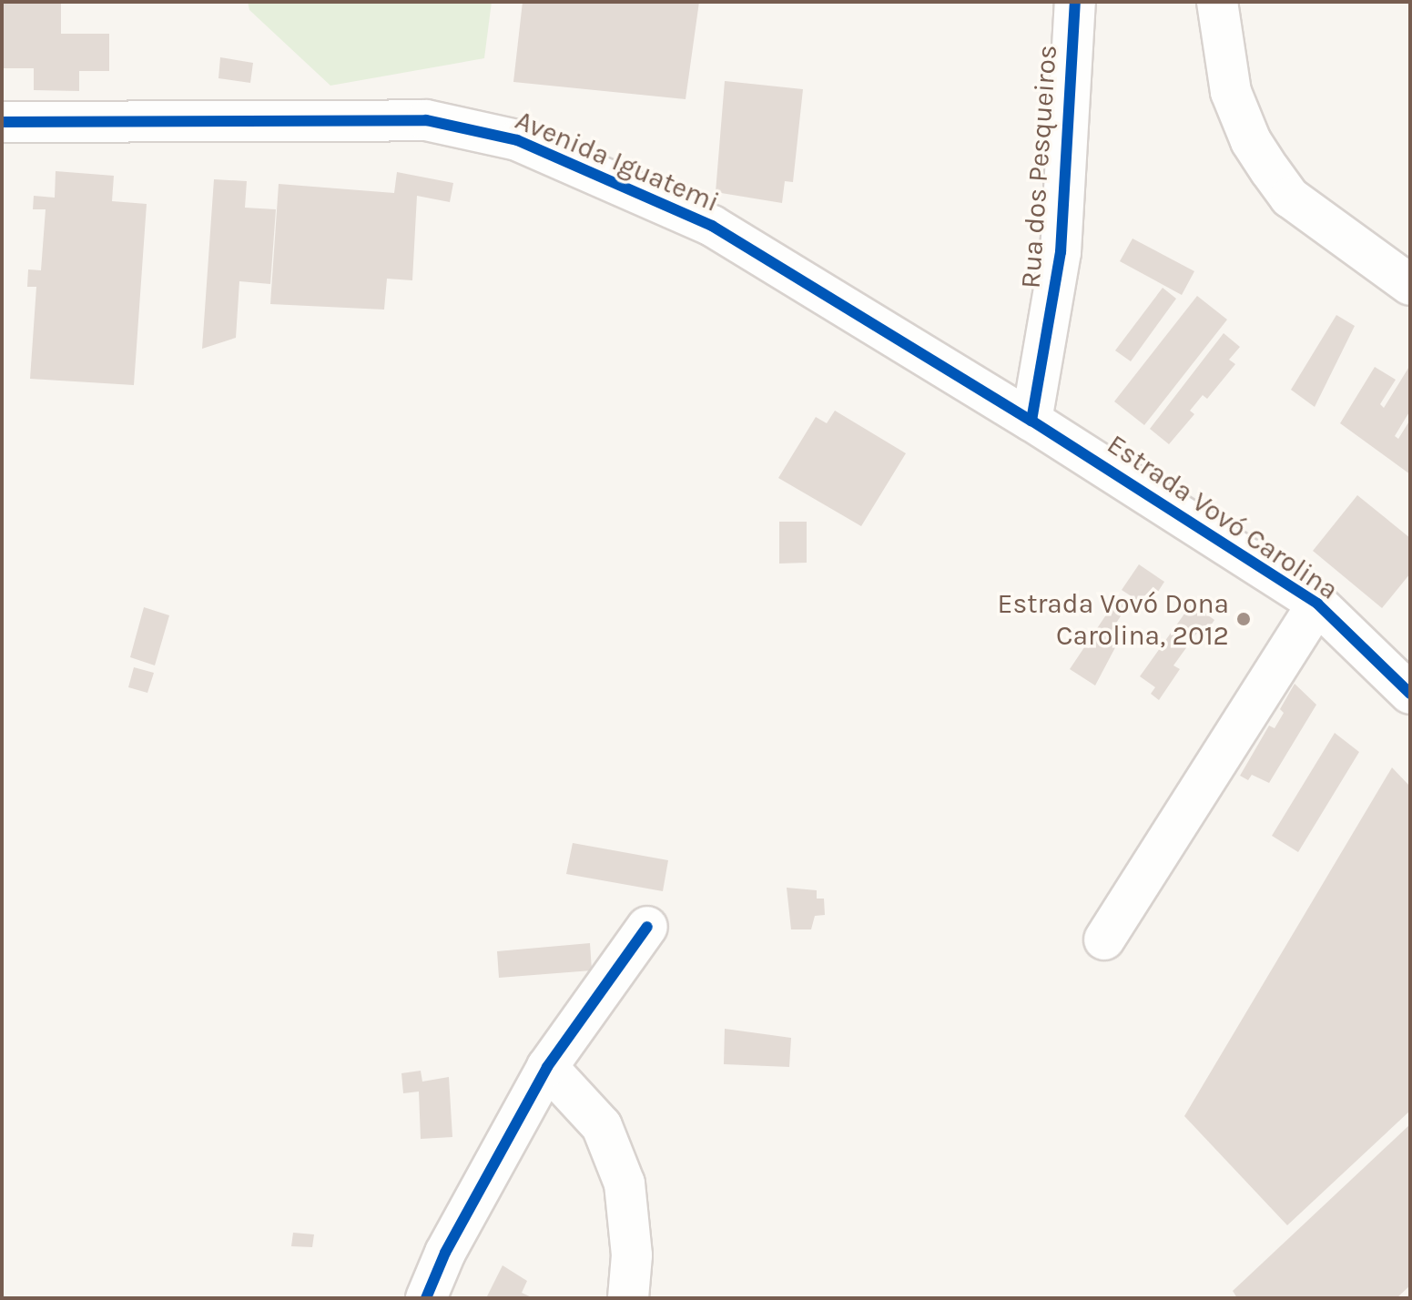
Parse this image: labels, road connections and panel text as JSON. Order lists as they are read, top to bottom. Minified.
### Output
{"streets":{"street":["Avenida Iguatemi","Rua dos Pesqueiros","Estrada Vovó Carolina"]},"crossings":[["Avenida Iguatemi","Rua dos Pesqueiros"],["Avenida Iguatemi","Estrada Vovó Carolina"],["Rua dos Pesqueiros","Estrada Vovó Carolina"]],"places":["Estrada Vovó Dona Carolina, 2012"]}
